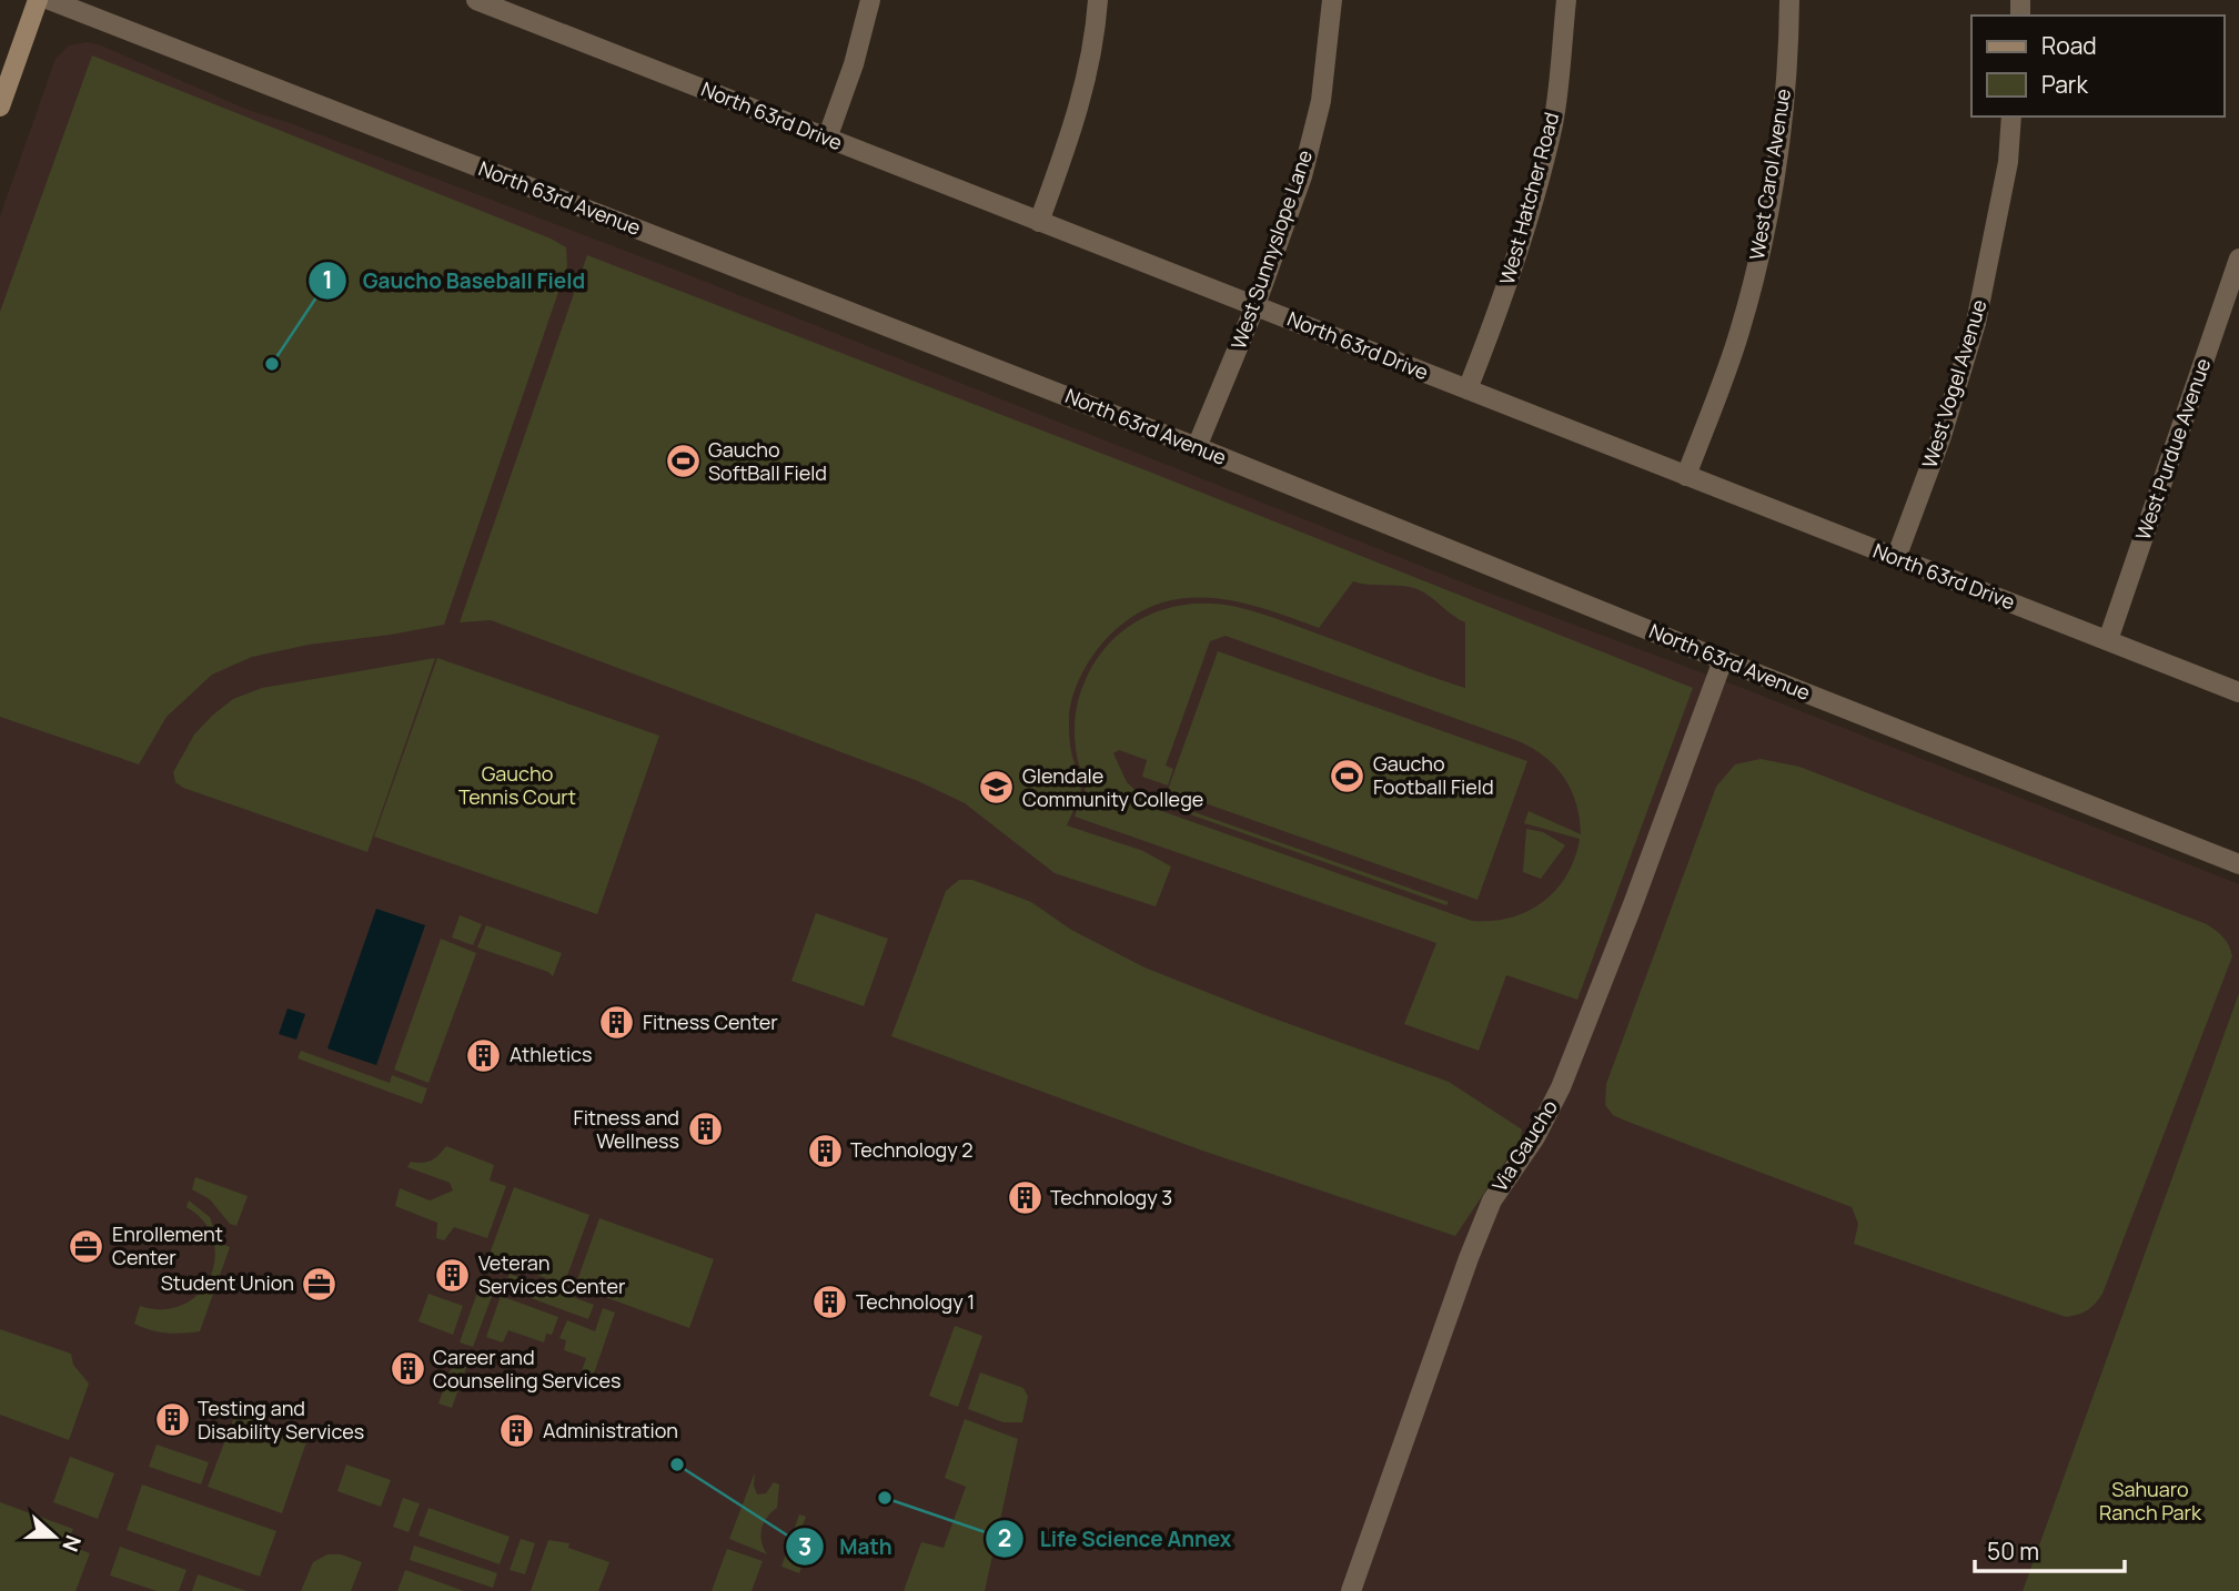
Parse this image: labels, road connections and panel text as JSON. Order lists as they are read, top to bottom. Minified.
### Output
{"streets":{"street":["North 63rd Drive","West Carol Avenue","North 63rd Avenue","West Hatcher Road","West Sunnyslope Lane","West Vogel Avenue","West Purdue Avenue","Via Gaucho"]},"crossings":[["North 63rd Drive","West Carol Avenue"],["North 63rd Drive","West Hatcher Road"],["North 63rd Drive","West Sunnyslope Lane"],["North 63rd Drive","West Vogel Avenue"],["North 63rd Drive","West Purdue Avenue"],["North 63rd Avenue","West Sunnyslope Lane"],["North 63rd Avenue","Via Gaucho"]],"parks":["Gaucho Tennis Court","Sahuaro Ranch Park"],"places":{"other":["Gaucho Baseball Field","Math","Life Science Annex"],"sports":["Gaucho SoftBall Field","Gaucho Football Field"],"school or university":["Glendale Community College"],"building":["Fitness Center","Athletics","Fitness and Wellness","Technology 2","Technology 3","Veteran Services Center","Technology 1","Career and Counseling Services","Testing and Disability Services","Administration"],"office":["Enrollement Center","Student Union"]},"legend":["Road","Park"],"scale_bar":"50 m","north":"right"}
